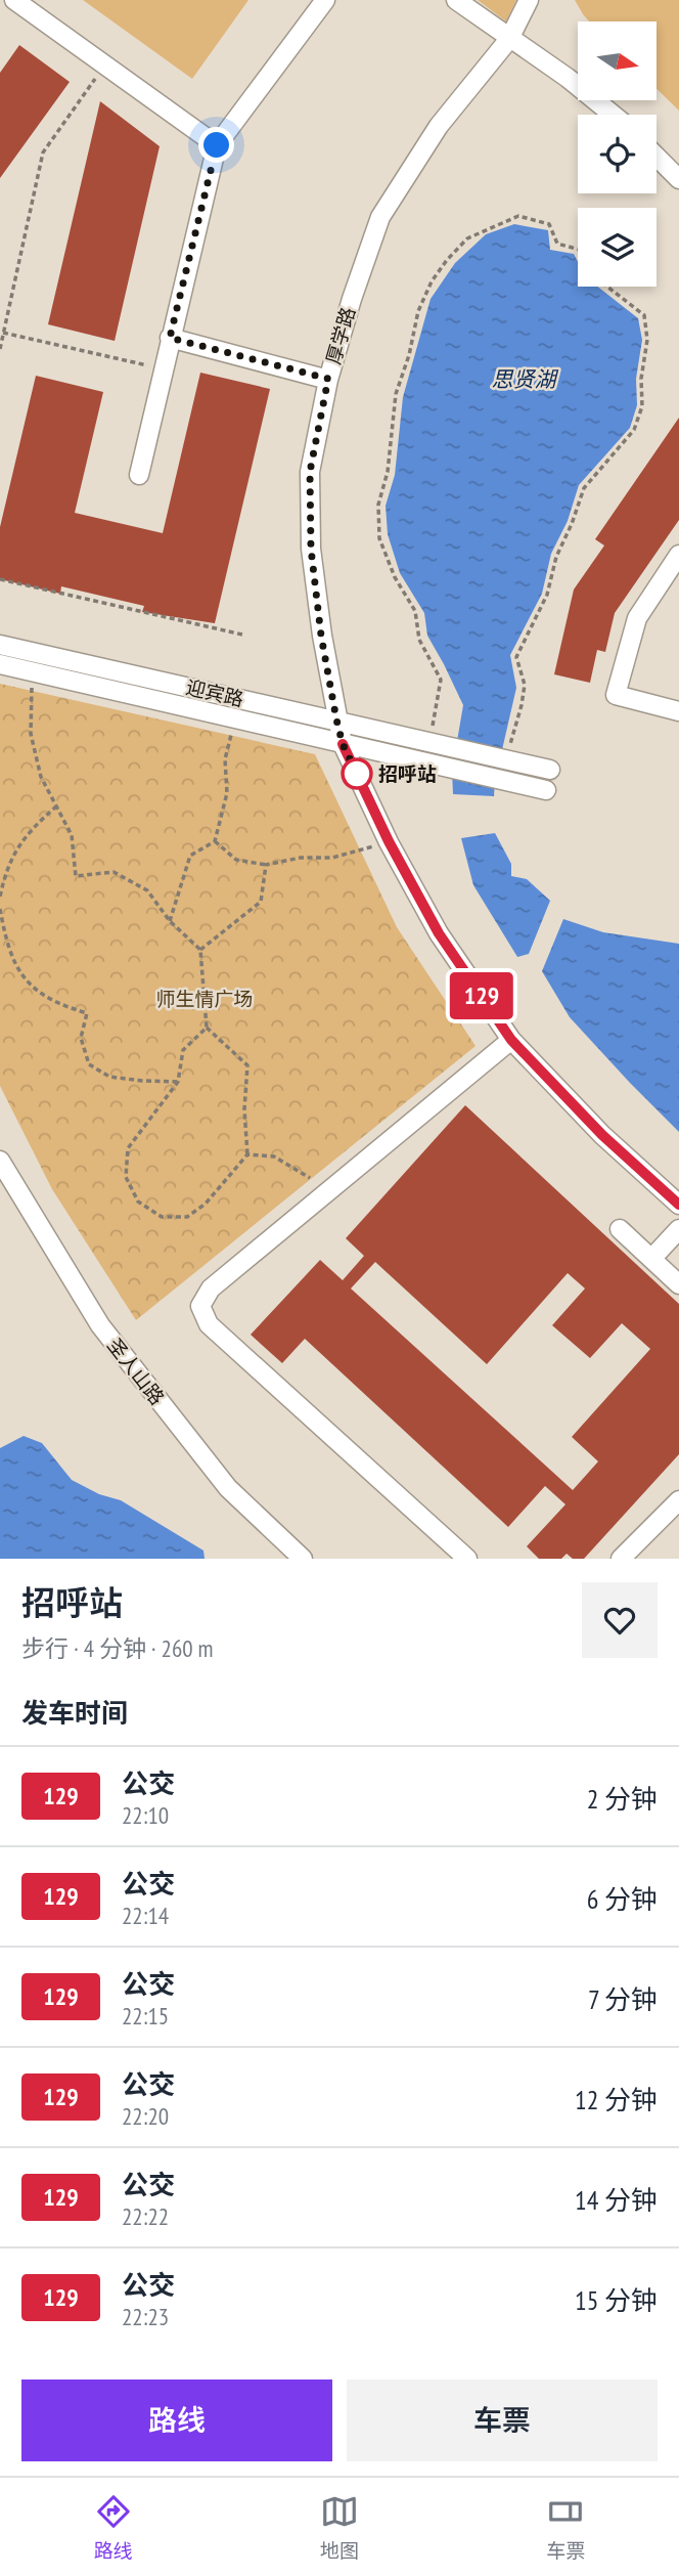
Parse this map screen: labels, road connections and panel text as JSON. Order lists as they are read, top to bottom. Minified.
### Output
{"streets":{"street":["厚学路","迎宾路","圣人山路"]},"crossings":[["厚学路","迎宾路"]],"water":["思贤湖"],"parks":["师生情广场"],"places":["招呼站"],"lines":["bus line 129"],"north":"right","page":{"on_map":"129","heading":[["招呼站","步行 · 4 分钟 · 260 m"],"发车时间"],"list":[{"mark":"129","name":"公交","note":"22:10","value":"2 分钟"},{"mark":"129","name":"公交","note":"22:14","value":"6 分钟"},{"mark":"129","name":"公交","note":"22:15","value":"7 分钟"},{"mark":"129","name":"公交","note":"22:20","value":"12 分钟"},{"mark":"129","name":"公交","note":"22:22","value":"14 分钟"},{"mark":"129","name":"公交","note":"22:23","value":"15 分钟"}],"buttons":["路线","车票"],"tabs":["路线","地图","车票"]}}
